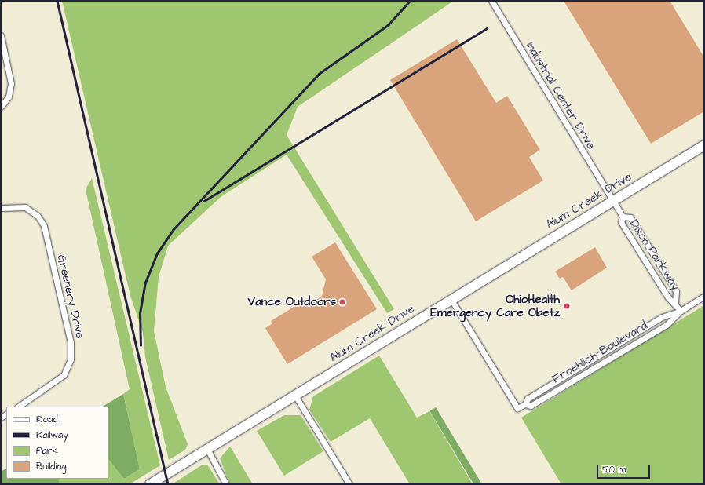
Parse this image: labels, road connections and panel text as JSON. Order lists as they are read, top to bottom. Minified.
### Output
{"streets":{"main road":["Alum Creek Drive"],"street":["Industrial Center Drive","Dixon Parkway","Greenery Drive","Froehlich Boulevard"]},"crossings":[["Industrial Center Drive","Alum Creek Drive"],["Industrial Center Drive","Dixon Parkway"],["Alum Creek Drive","Dixon Parkway"],["Alum Creek Drive","Froehlich Boulevard"],["Dixon Parkway","Froehlich Boulevard"]],"places":["Vance Outdoors","OhioHealth Emergency Care Obetz"],"legend":["Road","Railway","Park","Building"],"scale_bar":"50 m"}
